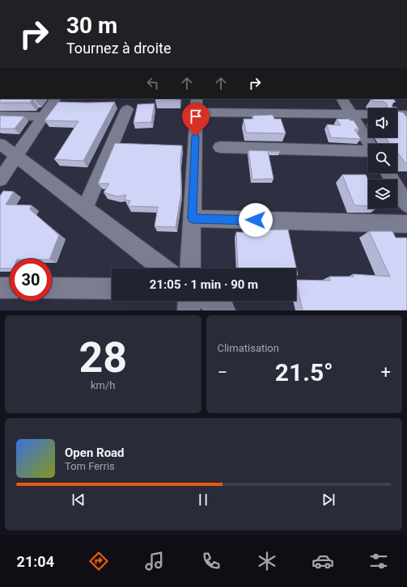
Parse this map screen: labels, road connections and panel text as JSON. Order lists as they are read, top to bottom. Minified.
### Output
{"page":{"turn":["30 m","Tournez à droite"],"limit":"30","trip":"21:05 · 1 min · 90 m","tile":[["28","km/h"],"Climatisation"],"heat":["−","21.5°","+"],"song":["Open Road","Tom Ferris"],"tabs":"21:04"}}
